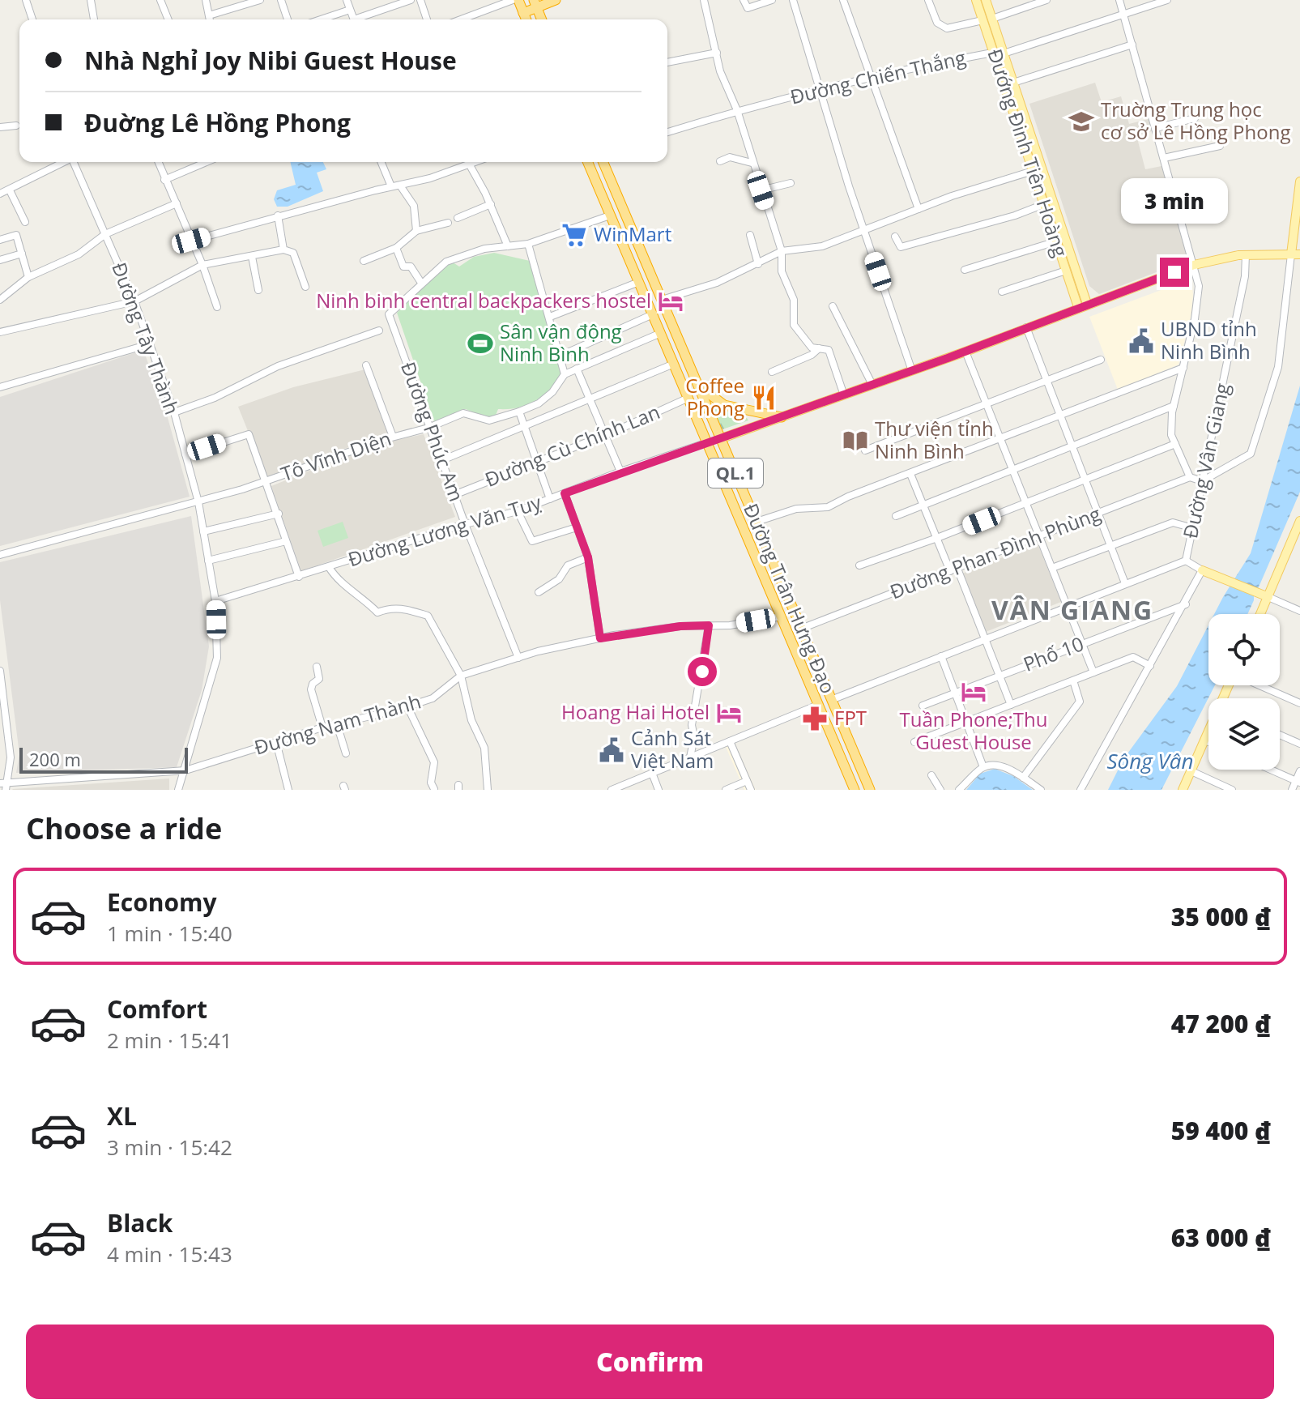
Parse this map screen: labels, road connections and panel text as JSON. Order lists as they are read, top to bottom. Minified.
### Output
{"streets":{"highway":["QL.1","Đường Trân Hưng Đạo"],"main road":["Đướng Đinh Tiên Hoàng"],"street":["Đường Chiến Thắng","Đường Tây Thành","Đường Phúc Am","Đường Cù Chính Lan","Tô Vĩnh Diện","Đường Vân Giang","Đường Lương Văn Tuỵ","Đường Phan Đình Phùng","Phố 10","Đường Nam Thành"]},"crossings":[["Đường Chiến Thắng","Đướng Đinh Tiên Hoàng"],["Đường Tây Thành","Tô Vĩnh Diện"],["Đường Tây Thành","Đường Lương Văn Tuỵ"],["Đường Tây Thành","Đường Nam Thành"],["Đường Phúc Am","Đường Cù Chính Lan"],["Đường Phúc Am","Tô Vĩnh Diện"],["Đường Phúc Am","Đường Lương Văn Tuỵ"],["Đường Phúc Am","Đường Nam Thành"],["Đường Cù Chính Lan","Đường Trân Hưng Đạo"],["Đường Vân Giang","Đường Trân Hưng Đạo"],["Đường Lương Văn Tuỵ","Đường Trân Hưng Đạo"],["Đường Phan Đình Phùng","Đường Trân Hưng Đạo"],["Đường Trân Hưng Đạo","Đường Nam Thành"]],"districts":["VÂN GIANG"],"water":["Sông Vân"],"places":{"school or university":["Truờng Trung học cơ sở Lê Hồng Phong"],"supermarket":["WinMart"],"hotel":["Ninh binh central backpackers hostel","Tuần Phone;Thu Guest House","Hoang Hai Hotel"],"public building":["UBND tỉnh Ninh Bình","Cảnh Sát Việt Nam"],"sports":["Sân vận động Ninh Bình"],"restaurant":["Coffee Phong"],"library":["Thư viện tỉnh Ninh Bình"],"pharmacy":["FPT"]},"scale_bar":"200 m","page":{"banner":["Nhà Nghỉ Joy Nibi Guest House","Đuờng Lê Hồng Phong"],"bubble":"3 min","scale":"200 m","heading":"Choose a ride","list":[{"name":"Economy","note":"1 min · 15:40","value":"35 000 ₫"},{"name":"Comfort","note":"2 min · 15:41","value":"47 200 ₫"},{"name":"XL","note":"3 min · 15:42","value":"59 400 ₫"},{"name":"Black","note":"4 min · 15:43","value":"63 000 ₫"}],"buttons":"Confirm"}}
